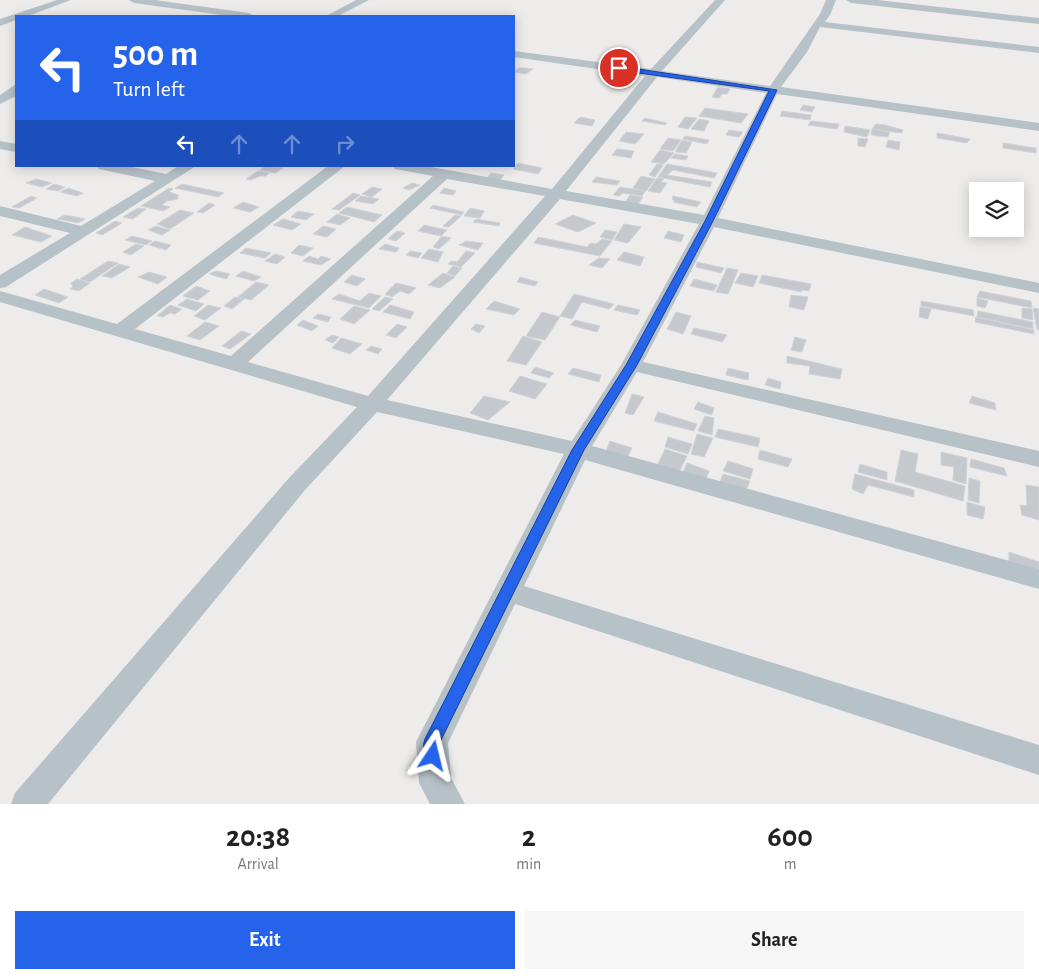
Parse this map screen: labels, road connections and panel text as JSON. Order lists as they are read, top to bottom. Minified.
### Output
{"page":{"turn":["500 m","Turn left"],"eta":["20:38","Arrival","2","min","600","m"],"buttons":["Exit","Share"]}}
